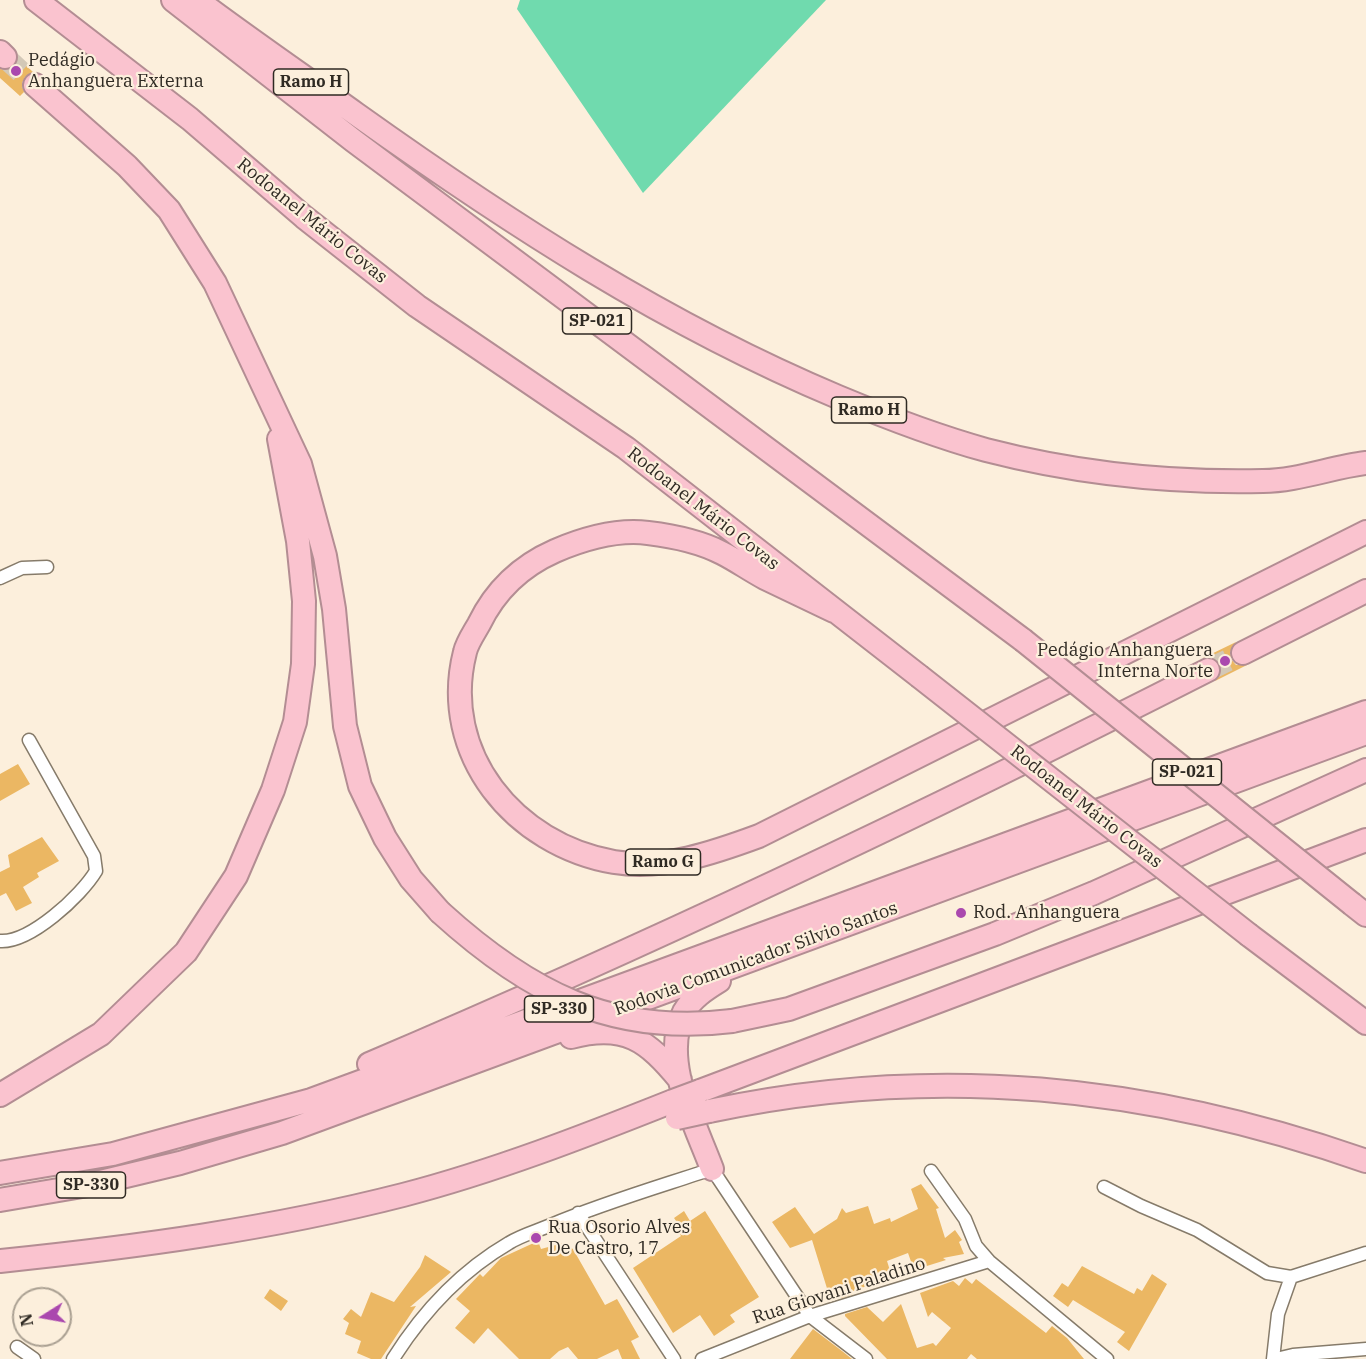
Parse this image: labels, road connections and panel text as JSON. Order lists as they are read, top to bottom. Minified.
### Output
{"streets":{"highway":["Ramo H","Rodoanel Mário Covas","SP-021","Ramo G","Rodovia Comunicador Silvio Santos","SP-330"],"street":["Rua Giovani Paladino"]},"crossings":[["Rodoanel Mário Covas","Ramo G"]],"places":["Pedágio Anhanguera Externa","Pedágio Anhanguera Interna Norte","Rod. Anhanguera","Rua Osorio Alves De Castro, 17"],"north":"left"}
